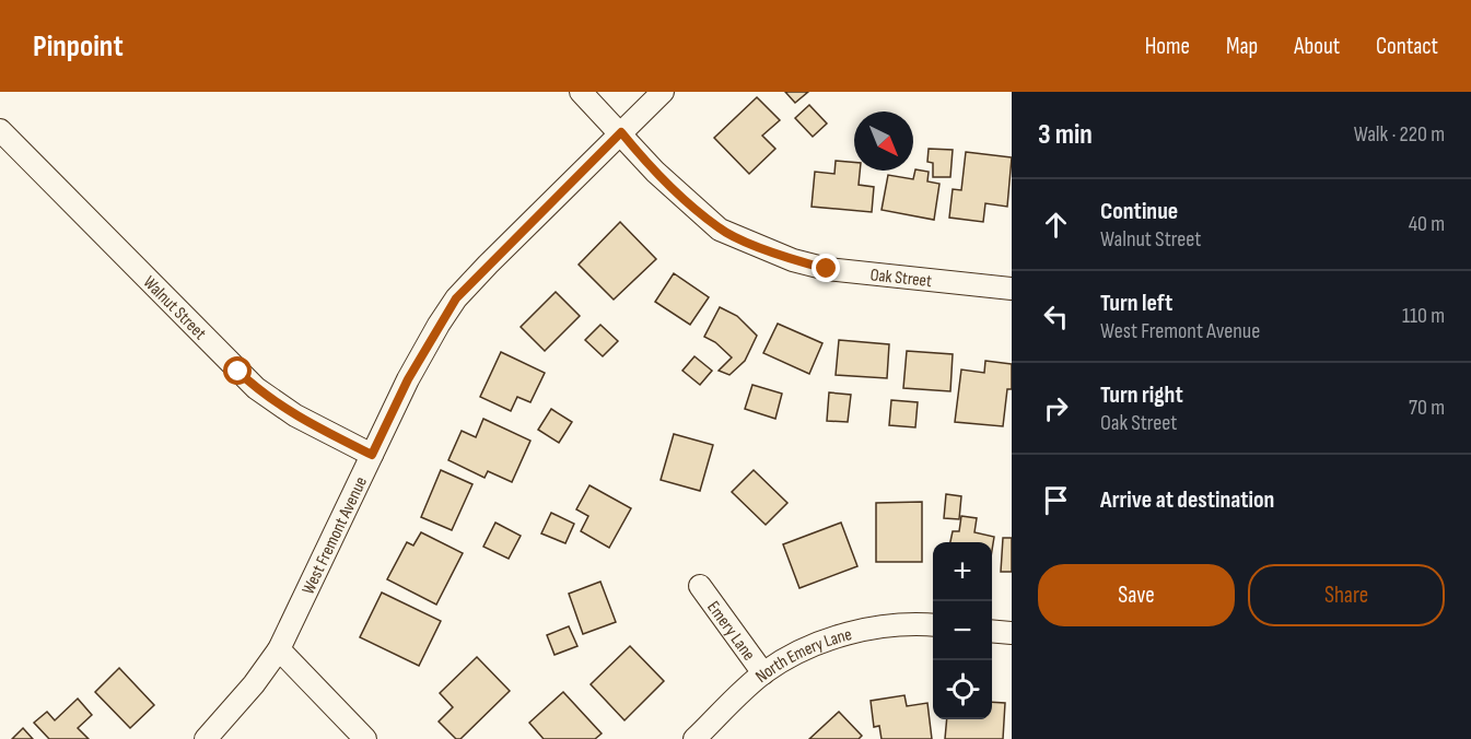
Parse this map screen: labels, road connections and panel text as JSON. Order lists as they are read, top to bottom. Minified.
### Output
{"streets":{"street":["Oak Street","Walnut Street","West Fremont Avenue","Emery Lane","North Emery Lane"]},"crossings":[["Oak Street","West Fremont Avenue"],["Walnut Street","West Fremont Avenue"],["Emery Lane","North Emery Lane"]],"north":"bottom right","page":{"header":"Pinpoint","nav":["Home","Map","About","Contact"],"heading":["3 min","Walk · 220 m"],"list":[["Continue","Walnut Street","40 m"],["Turn left","West Fremont Avenue","110 m"],["Turn right","Oak Street","70 m"],"Arrive at destination"],"map_buttons":["+","−"],"buttons":["Save","Share"]}}
